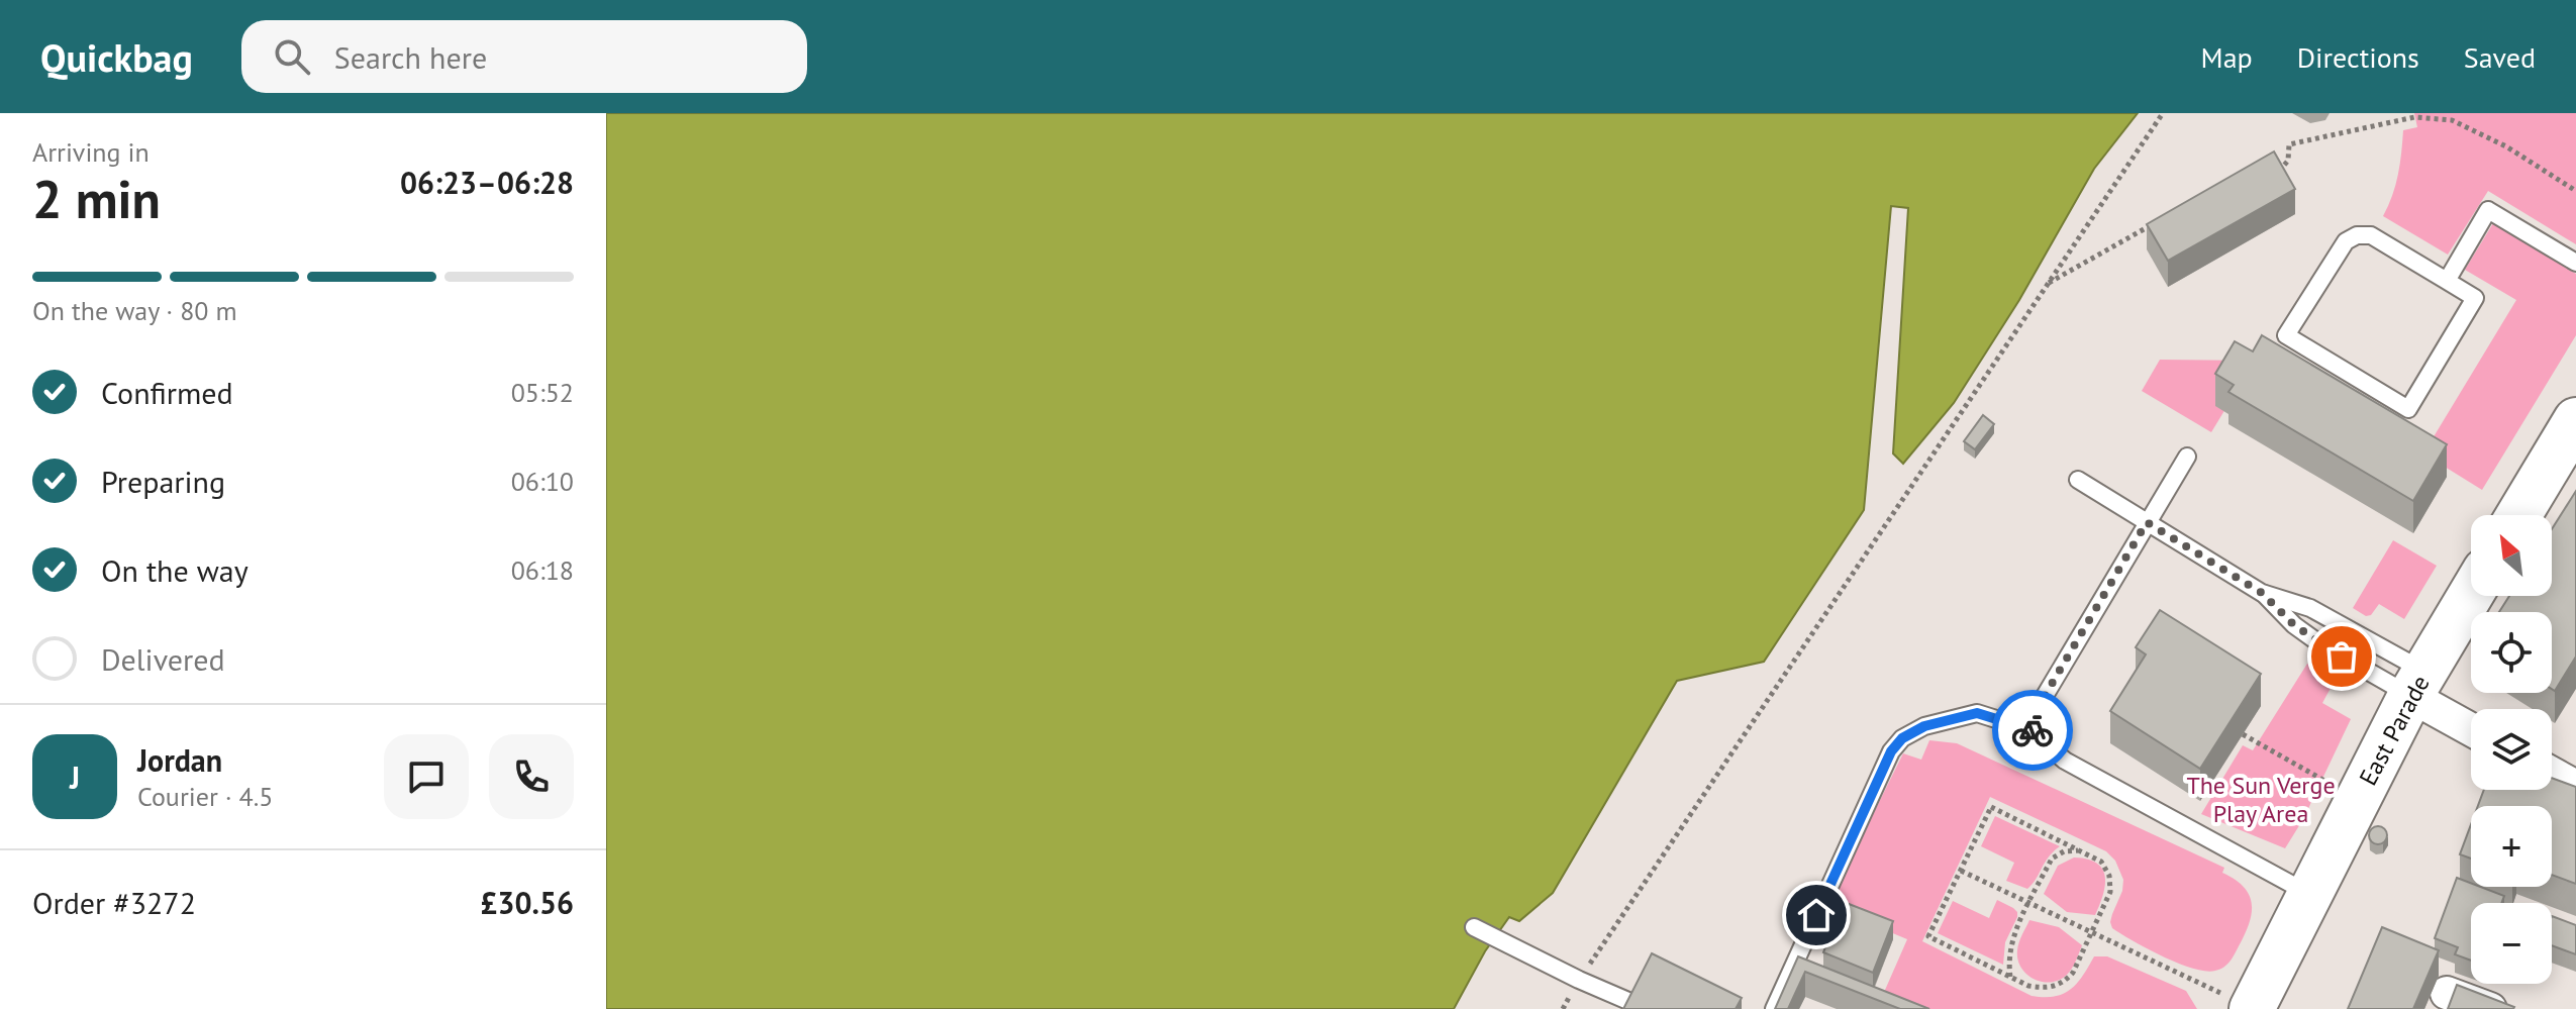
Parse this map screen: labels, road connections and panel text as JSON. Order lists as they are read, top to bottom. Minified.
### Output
{"streets":{"main road":["East Parade"]},"parks":["The Sun Verge Play Area"],"north":"top left","page":{"header":"Quickbag","search":"Search here","nav":["Map","Directions","Saved"],"heading":["2 min","Arriving in","06:23–06:28"],"panel":["Jordan","Courier · 4.5","Order #3272","£30.56"],"bar":"On the way · 80 m","list":[["Confirmed","05:52"],["Preparing","06:10"],["On the way","06:18"],"Delivered"],"map_buttons":["+","−"],"round":"J"}}
